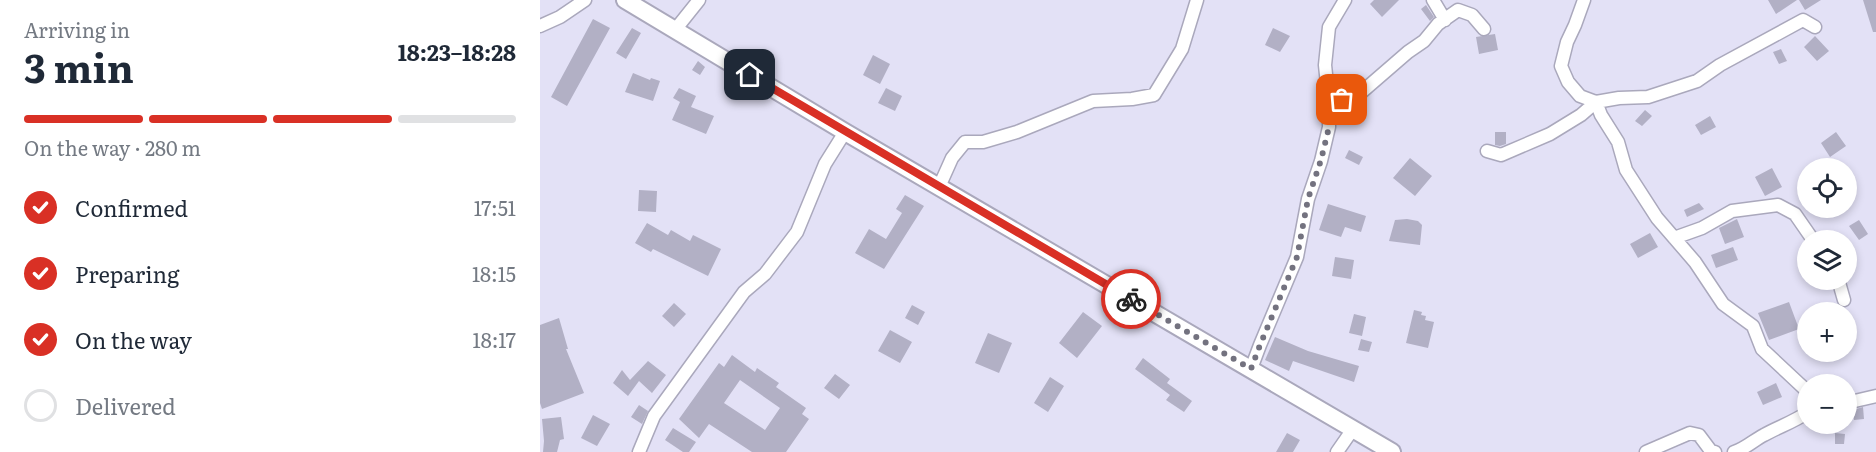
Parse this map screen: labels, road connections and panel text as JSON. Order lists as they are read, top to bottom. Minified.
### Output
{"page":{"heading":["3 min","Arriving in","18:23–18:28"],"bar":"On the way · 280 m","map_buttons":["+","−"],"list":[["Confirmed","17:51"],["Preparing","18:15"],["On the way","18:17"],"Delivered"]}}
